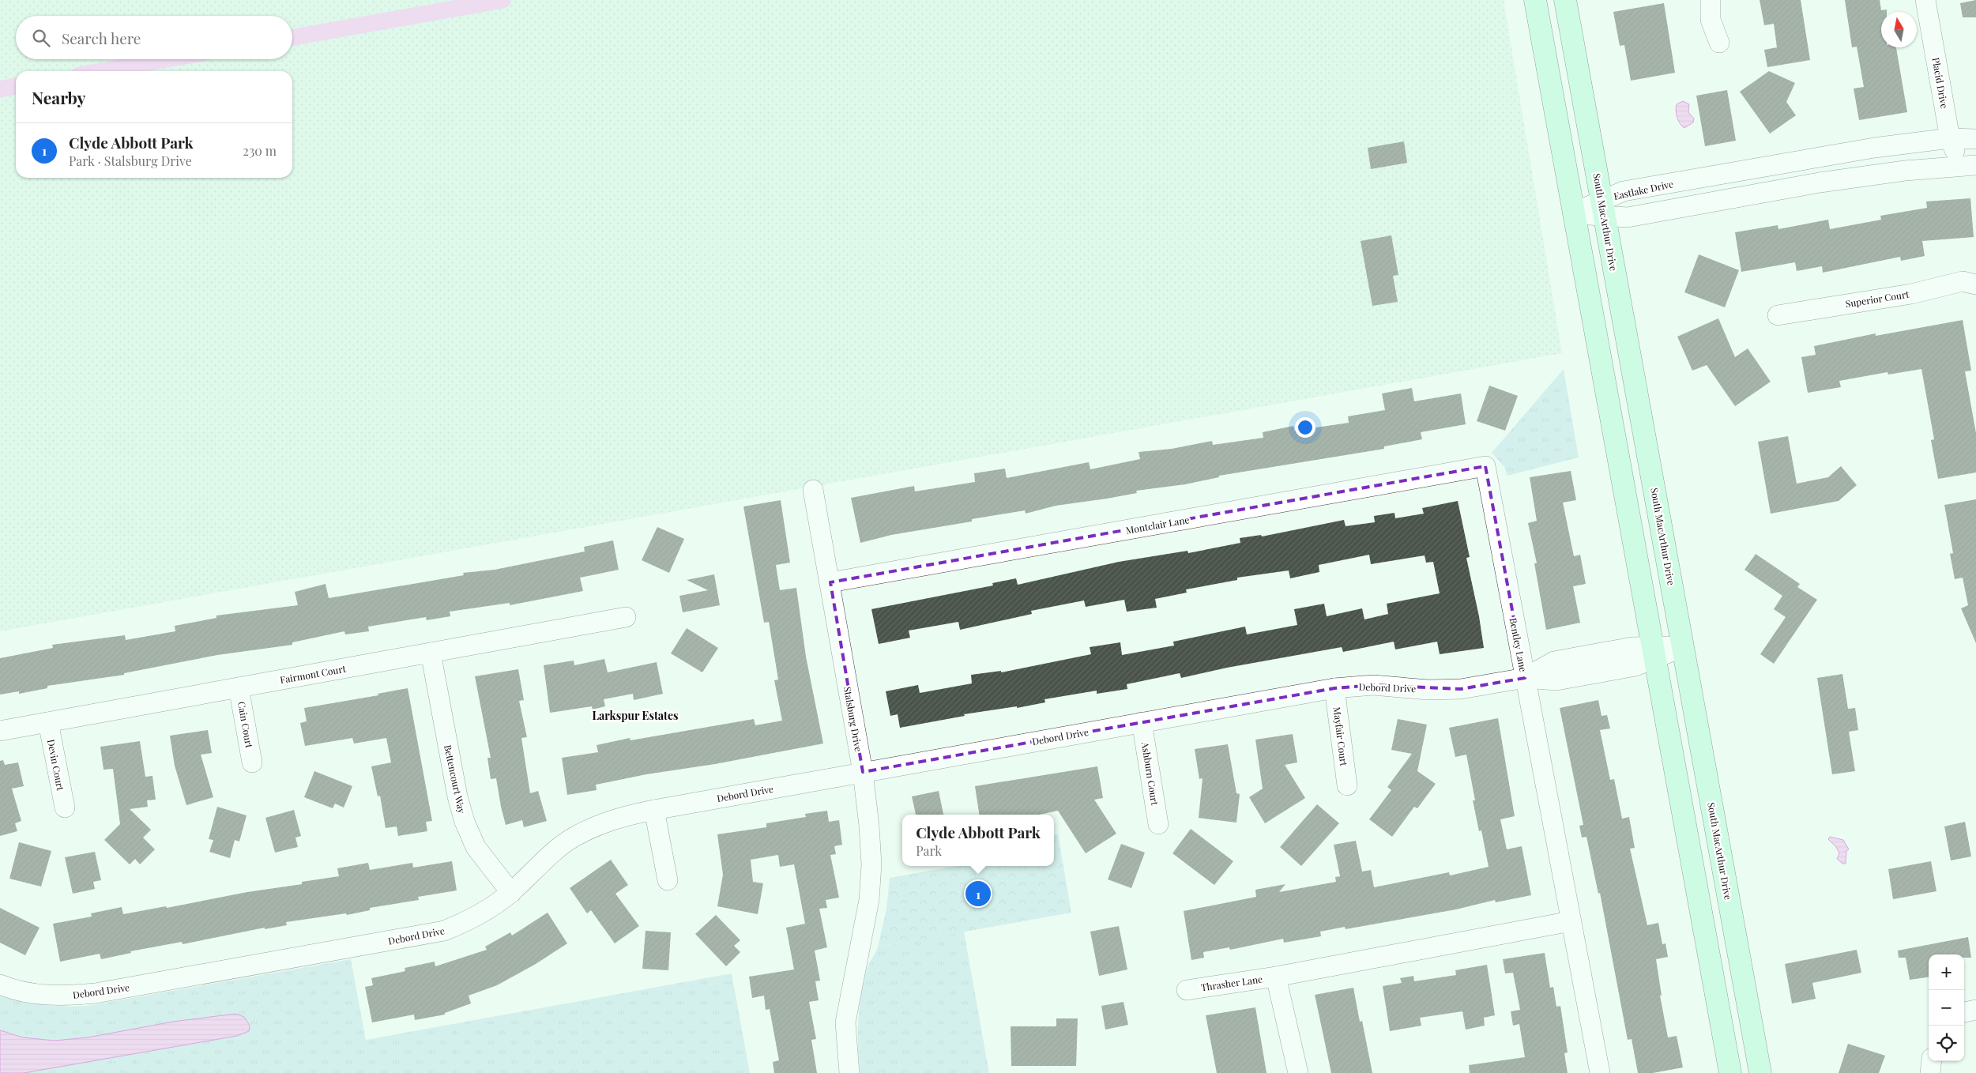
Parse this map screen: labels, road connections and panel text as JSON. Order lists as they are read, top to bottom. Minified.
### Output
{"streets":{"main road":["South MacArthur Drive"],"street":["Placid Drive","Eastlake Drive","Superior Court","Montclair Lane","Bentley Lane","Fairmont Court","Debord Drive","Stalsburg Drive","Cain Court","Mayfair Court","Devin Court","Ashburn Court","Bettencourt Way","Thrasher Lane"]},"crossings":[["Placid Drive","Eastlake Drive"],["Eastlake Drive","South MacArthur Drive"],["South MacArthur Drive","Debord Drive"],["Montclair Lane","Bentley Lane"],["Montclair Lane","Stalsburg Drive"],["Bentley Lane","Debord Drive"],["Bentley Lane","Thrasher Lane"],["Fairmont Court","Cain Court"],["Fairmont Court","Devin Court"],["Fairmont Court","Bettencourt Way"],["Debord Drive","Stalsburg Drive"],["Debord Drive","Mayfair Court"],["Debord Drive","Ashburn Court"],["Debord Drive","Bettencourt Way"]],"districts":["Larkspur Estates"],"north":"top","page":{"search":"Search here","heading":"Nearby","list":[{"mark":"1","name":"Clyde Abbott Park","note":"Park · Stalsburg Drive","value":"230 m"}],"popup":["Clyde Abbott Park","Park"],"pins":"1","map_buttons":["+","−"]}}
